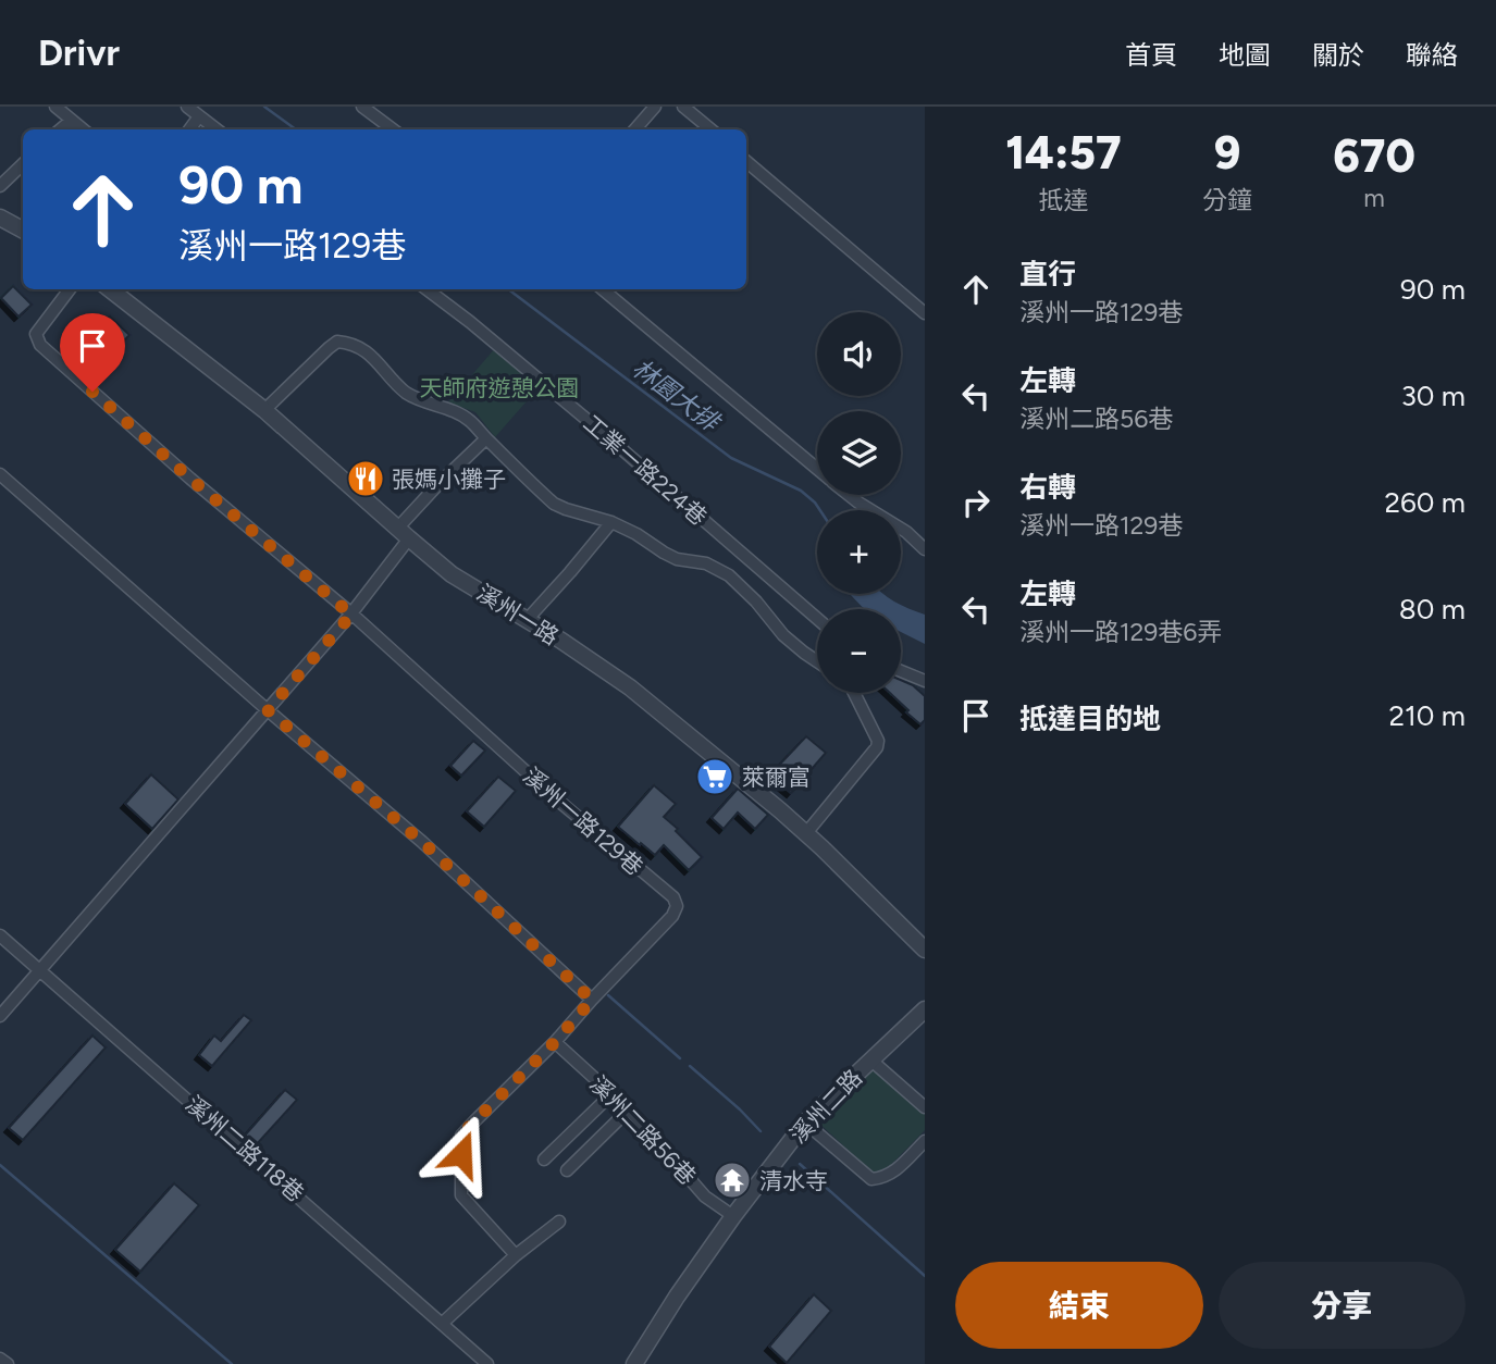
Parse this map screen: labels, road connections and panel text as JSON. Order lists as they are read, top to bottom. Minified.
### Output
{"streets":{"street":["工業一路224巷","溪州一路","溪州一路129巷","溪州二路","溪州二路56巷","溪州二路118巷"]},"crossings":[["溪州一路129巷","溪州二路56巷"],["溪州二路","溪州二路56巷"]],"water":["林園大排"],"parks":["天師府遊憩公園"],"places":{"restaurant":["張媽小攤子"],"supermarket":["萊爾富"],"temple":["清水寺"]},"page":{"header":"Drivr","nav":["首頁","地圖","關於","聯絡"],"eta":["14:57","抵達","9","分鐘","670","m"],"turn":["90 m","溪州一路129巷"],"list":[{"name":"直行","note":"溪州一路129巷","value":"90 m"},{"name":"左轉","note":"溪州二路56巷","value":"30 m"},{"name":"右轉","note":"溪州一路129巷","value":"260 m"},{"name":"左轉","note":"溪州一路129巷6弄","value":"80 m"},{"name":"抵達目的地","value":"210 m"}],"map_buttons":["+","−"],"buttons":["結束","分享"]}}
